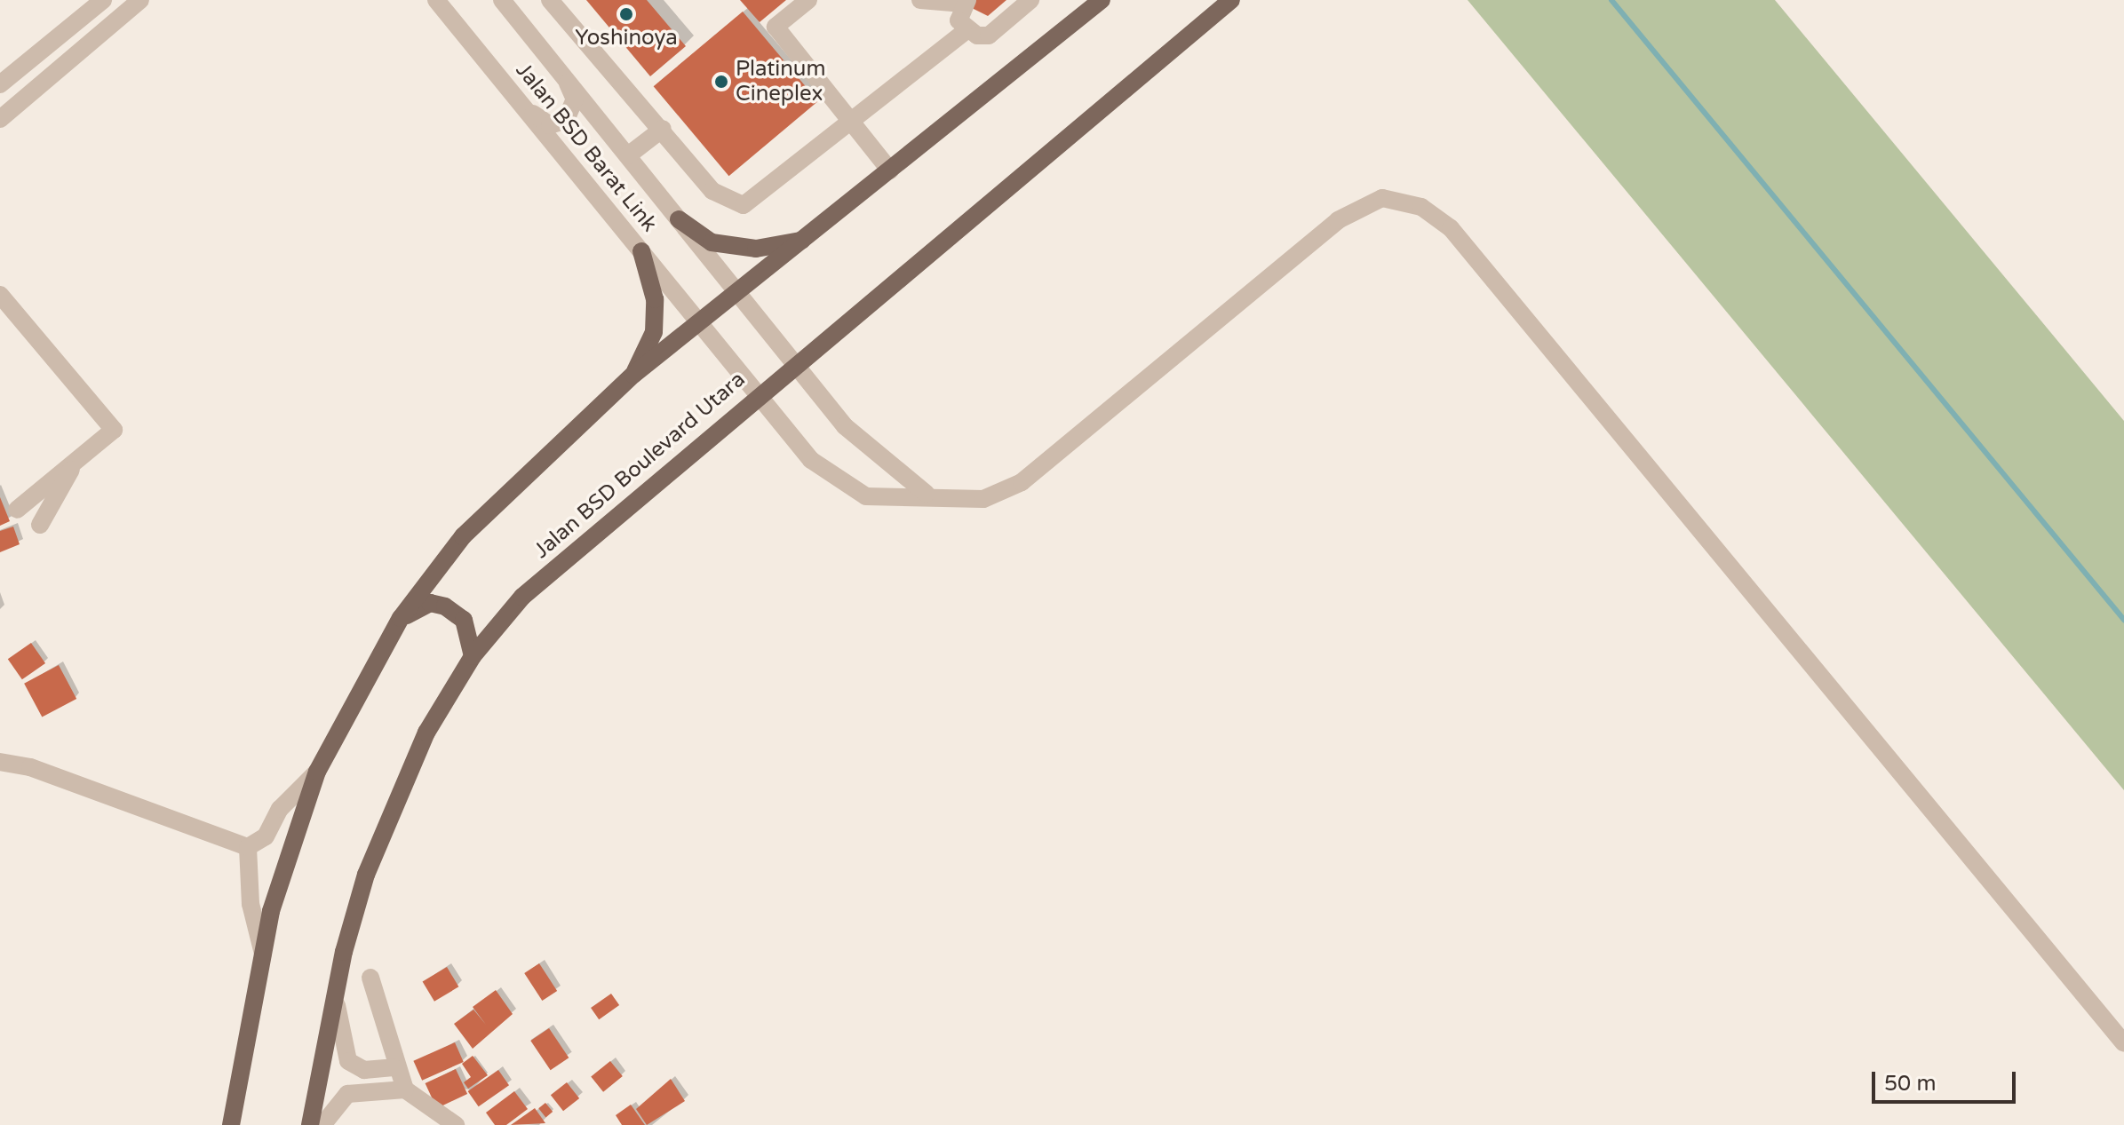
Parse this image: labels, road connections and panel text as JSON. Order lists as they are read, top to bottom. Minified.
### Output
{"streets":{"main road":["Jalan BSD Boulevard Utara"],"street":["Jalan BSD Barat Link"]},"crossings":[["Jalan BSD Barat Link","Jalan BSD Boulevard Utara"]],"places":["Yoshinoya","Platinum Cineplex"],"scale_bar":"50 m"}
